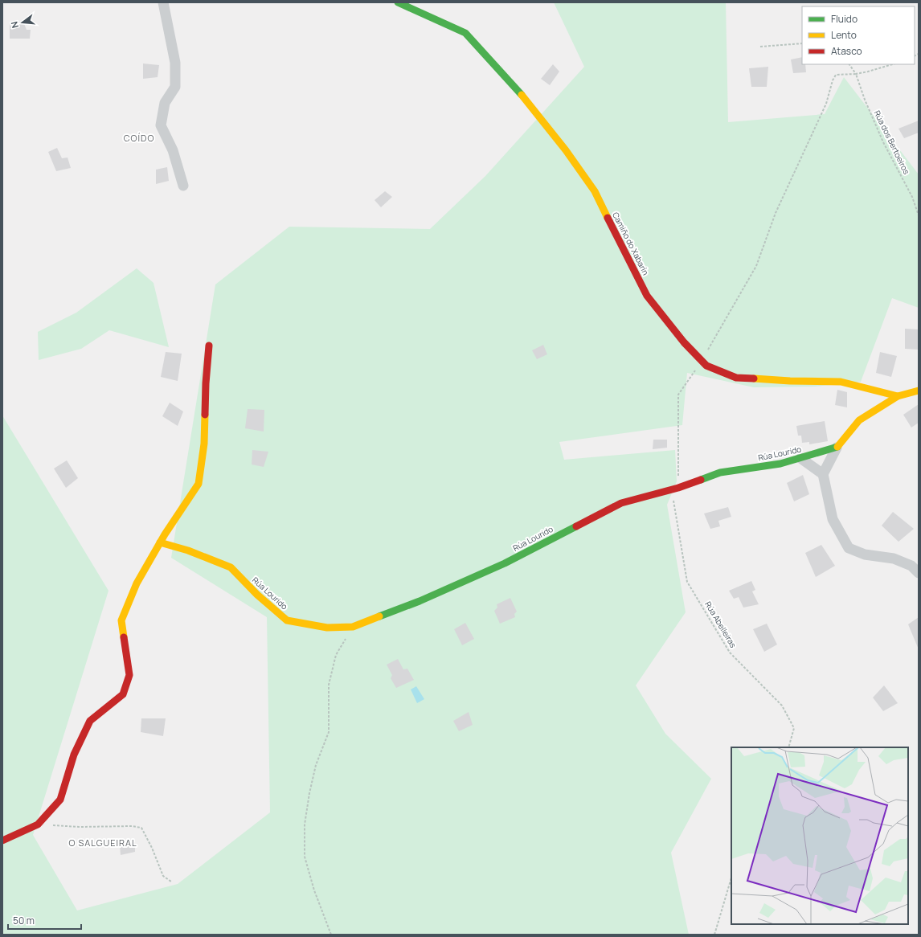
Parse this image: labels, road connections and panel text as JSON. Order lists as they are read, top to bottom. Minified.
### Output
{"streets":{"street":["Camiño do Xabarín","Rúa Lourido"],"path":["Rúa dos Bertoeiros","Rúa Abelleiras"]},"crossings":[["Rúa dos Bertoeiros","Rúa Abelleiras"],["Camiño do Xabarín","Rúa Abelleiras"],["Rúa Lourido","Rúa Abelleiras"]],"districts":["COÍDO","O SALGUEIRAL"],"legend":["Fluido","Lento","Atasco"],"scale_bar":"50 m","north":"left"}
